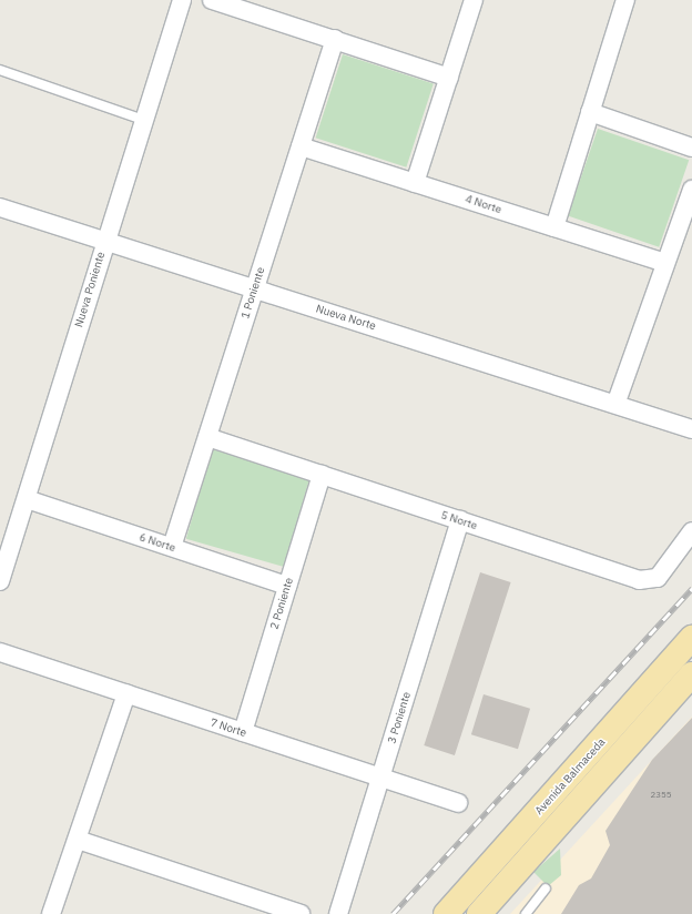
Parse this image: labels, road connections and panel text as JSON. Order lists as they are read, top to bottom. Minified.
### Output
{"streets":{"main road":["Avenida Balmaceda"],"street":["4 Norte","Nueva Poniente","1 Poniente","Nueva Norte","5 Norte","6 Norte","2 Poniente","3 Poniente","7 Norte"]},"crossings":[["4 Norte","1 Poniente"],["Nueva Poniente","Nueva Norte"],["Nueva Poniente","6 Norte"],["1 Poniente","Nueva Norte"],["1 Poniente","5 Norte"],["1 Poniente","6 Norte"],["5 Norte","2 Poniente"],["5 Norte","3 Poniente"],["6 Norte","2 Poniente"],["2 Poniente","7 Norte"],["3 Poniente","7 Norte"]],"house_numbers":["2355"]}
